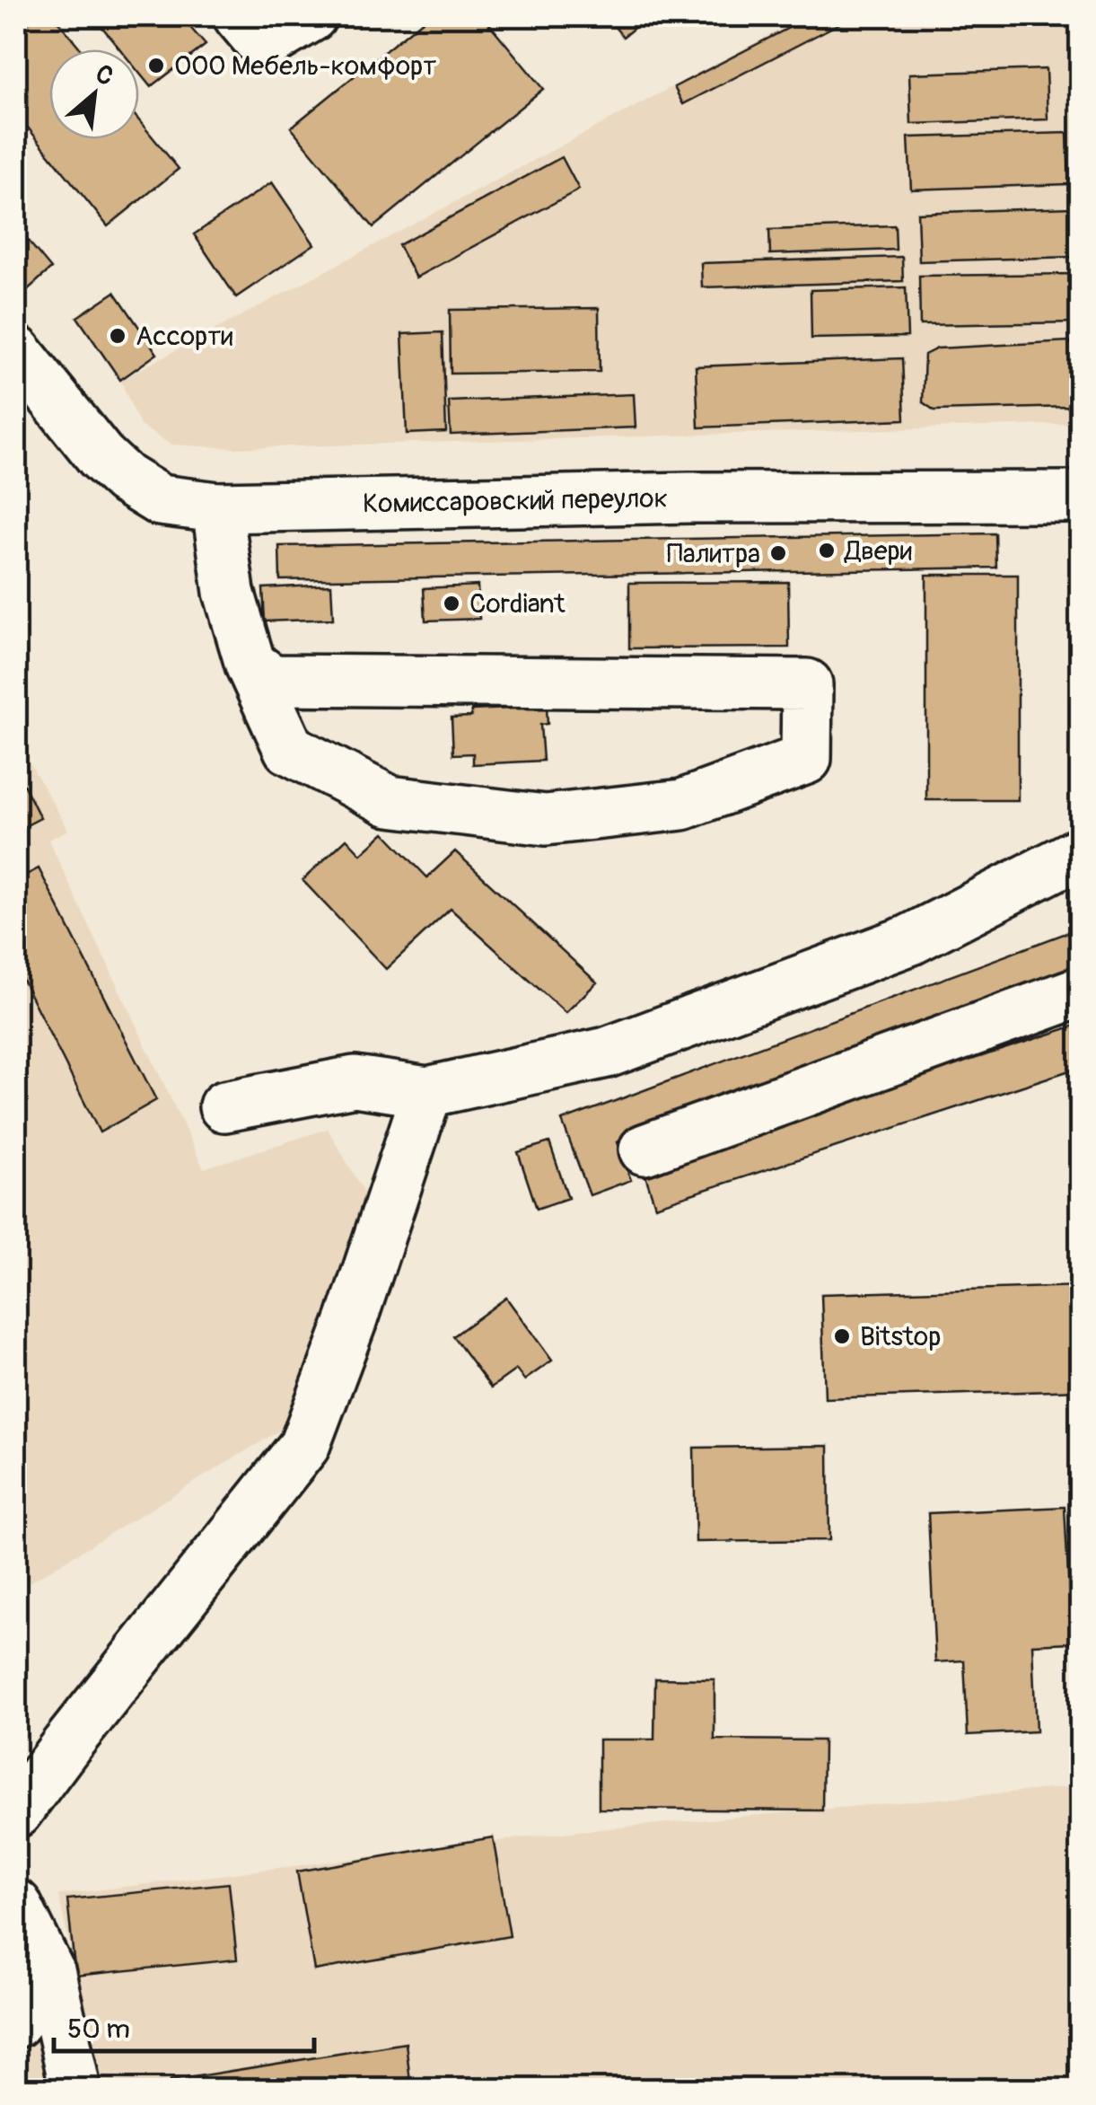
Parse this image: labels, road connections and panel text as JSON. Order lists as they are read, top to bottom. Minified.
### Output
{"streets":{"main road":["Комиссаровский переулок"]},"places":["ООО Мебель-комфорт","Ассорти","Двери","Палитра","Cordiant","Bitstop"],"scale_bar":"50 m","north":"top right"}
